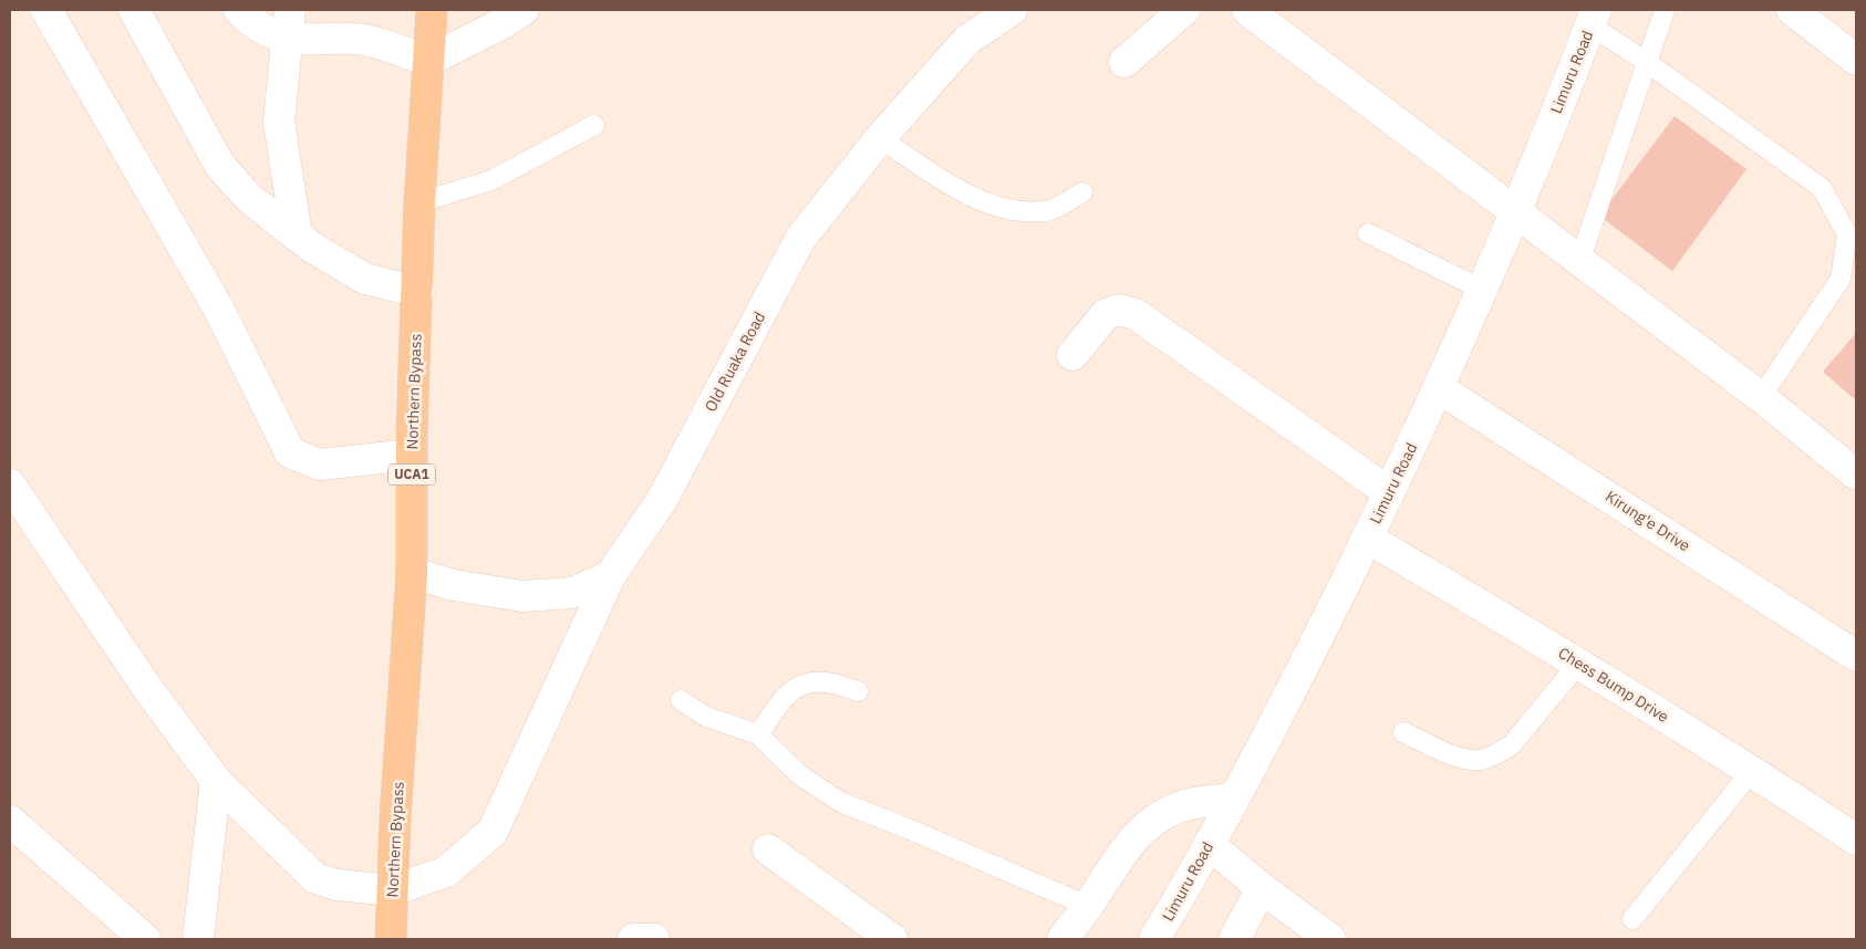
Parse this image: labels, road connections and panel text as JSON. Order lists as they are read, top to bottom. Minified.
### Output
{"streets":{"main road":["Northern Bypass","UCA1"],"street":["Limuru Road","Old Ruaka Road","Kirung'e Drive","Chess Bump Drive"]},"crossings":[["Limuru Road","Kirung'e Drive"],["Limuru Road","Chess Bump Drive"],["Old Ruaka Road","Northern Bypass"]]}
